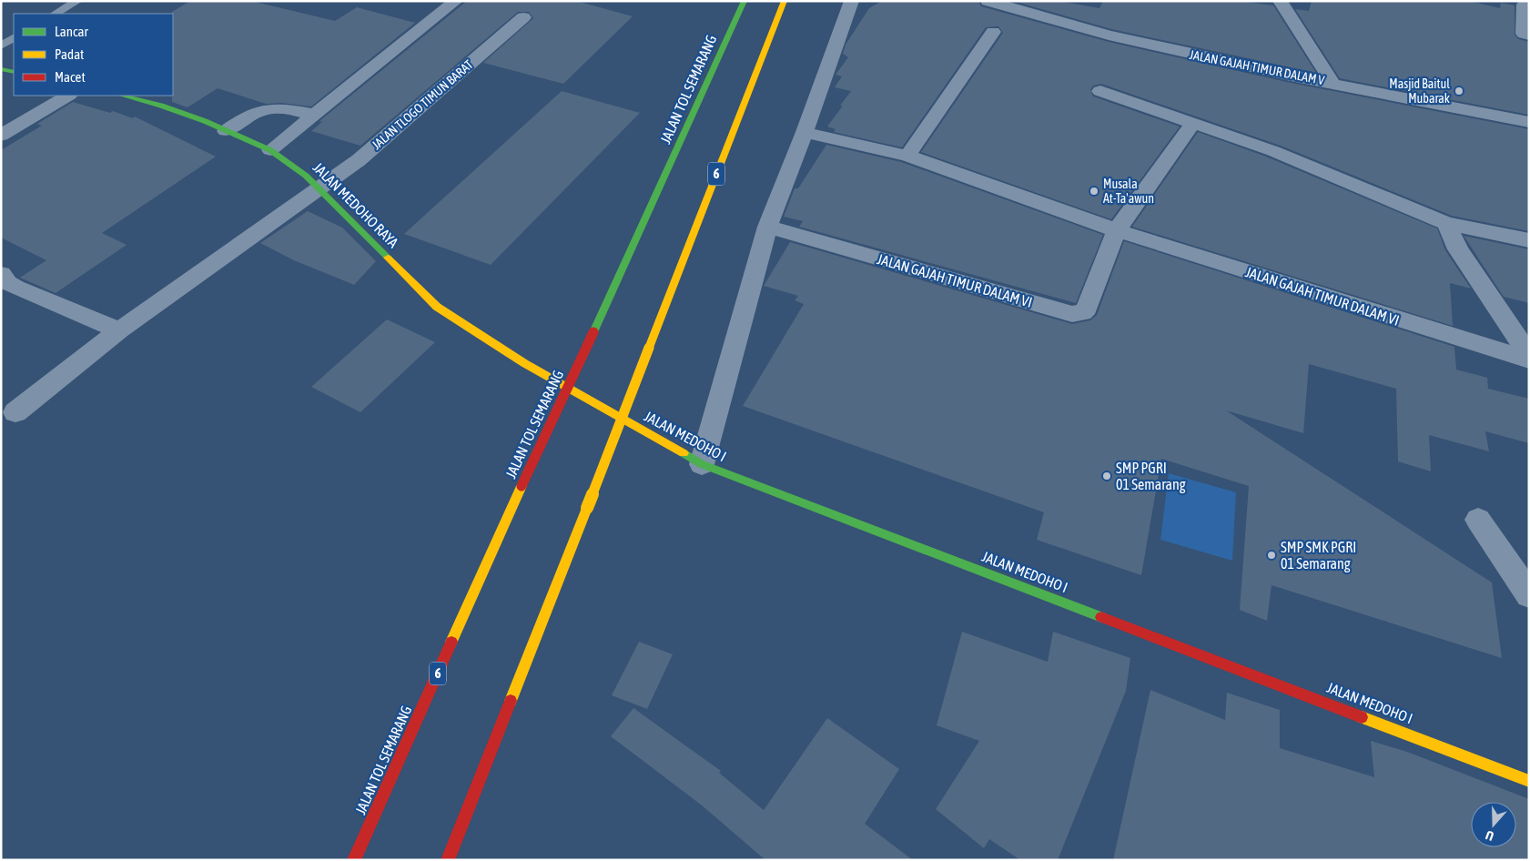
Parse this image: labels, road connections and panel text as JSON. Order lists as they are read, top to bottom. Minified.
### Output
{"streets":{"main road":["JALAN TOL SEMARANG","6","JALAN MEDOHO RAYA","JALAN MEDOHO I"],"street":["JALAN GAJAH TIMUR DALAM V","JALAN TLOGO TIMUN BARAT","JALAN GAJAH TIMUR DALAM VI"]},"crossings":[["JALAN TLOGO TIMUN BARAT","JALAN MEDOHO RAYA"],["JALAN MEDOHO RAYA","JALAN MEDOHO I"]],"places":["Masjid Baitul Mubarak","Musala At-Ta'awun","SMP PGRI 01 Semarang","SMP SMK PGRI 01 Semarang"],"legend":["Lancar","Padat","Macet"],"north":"bottom"}
